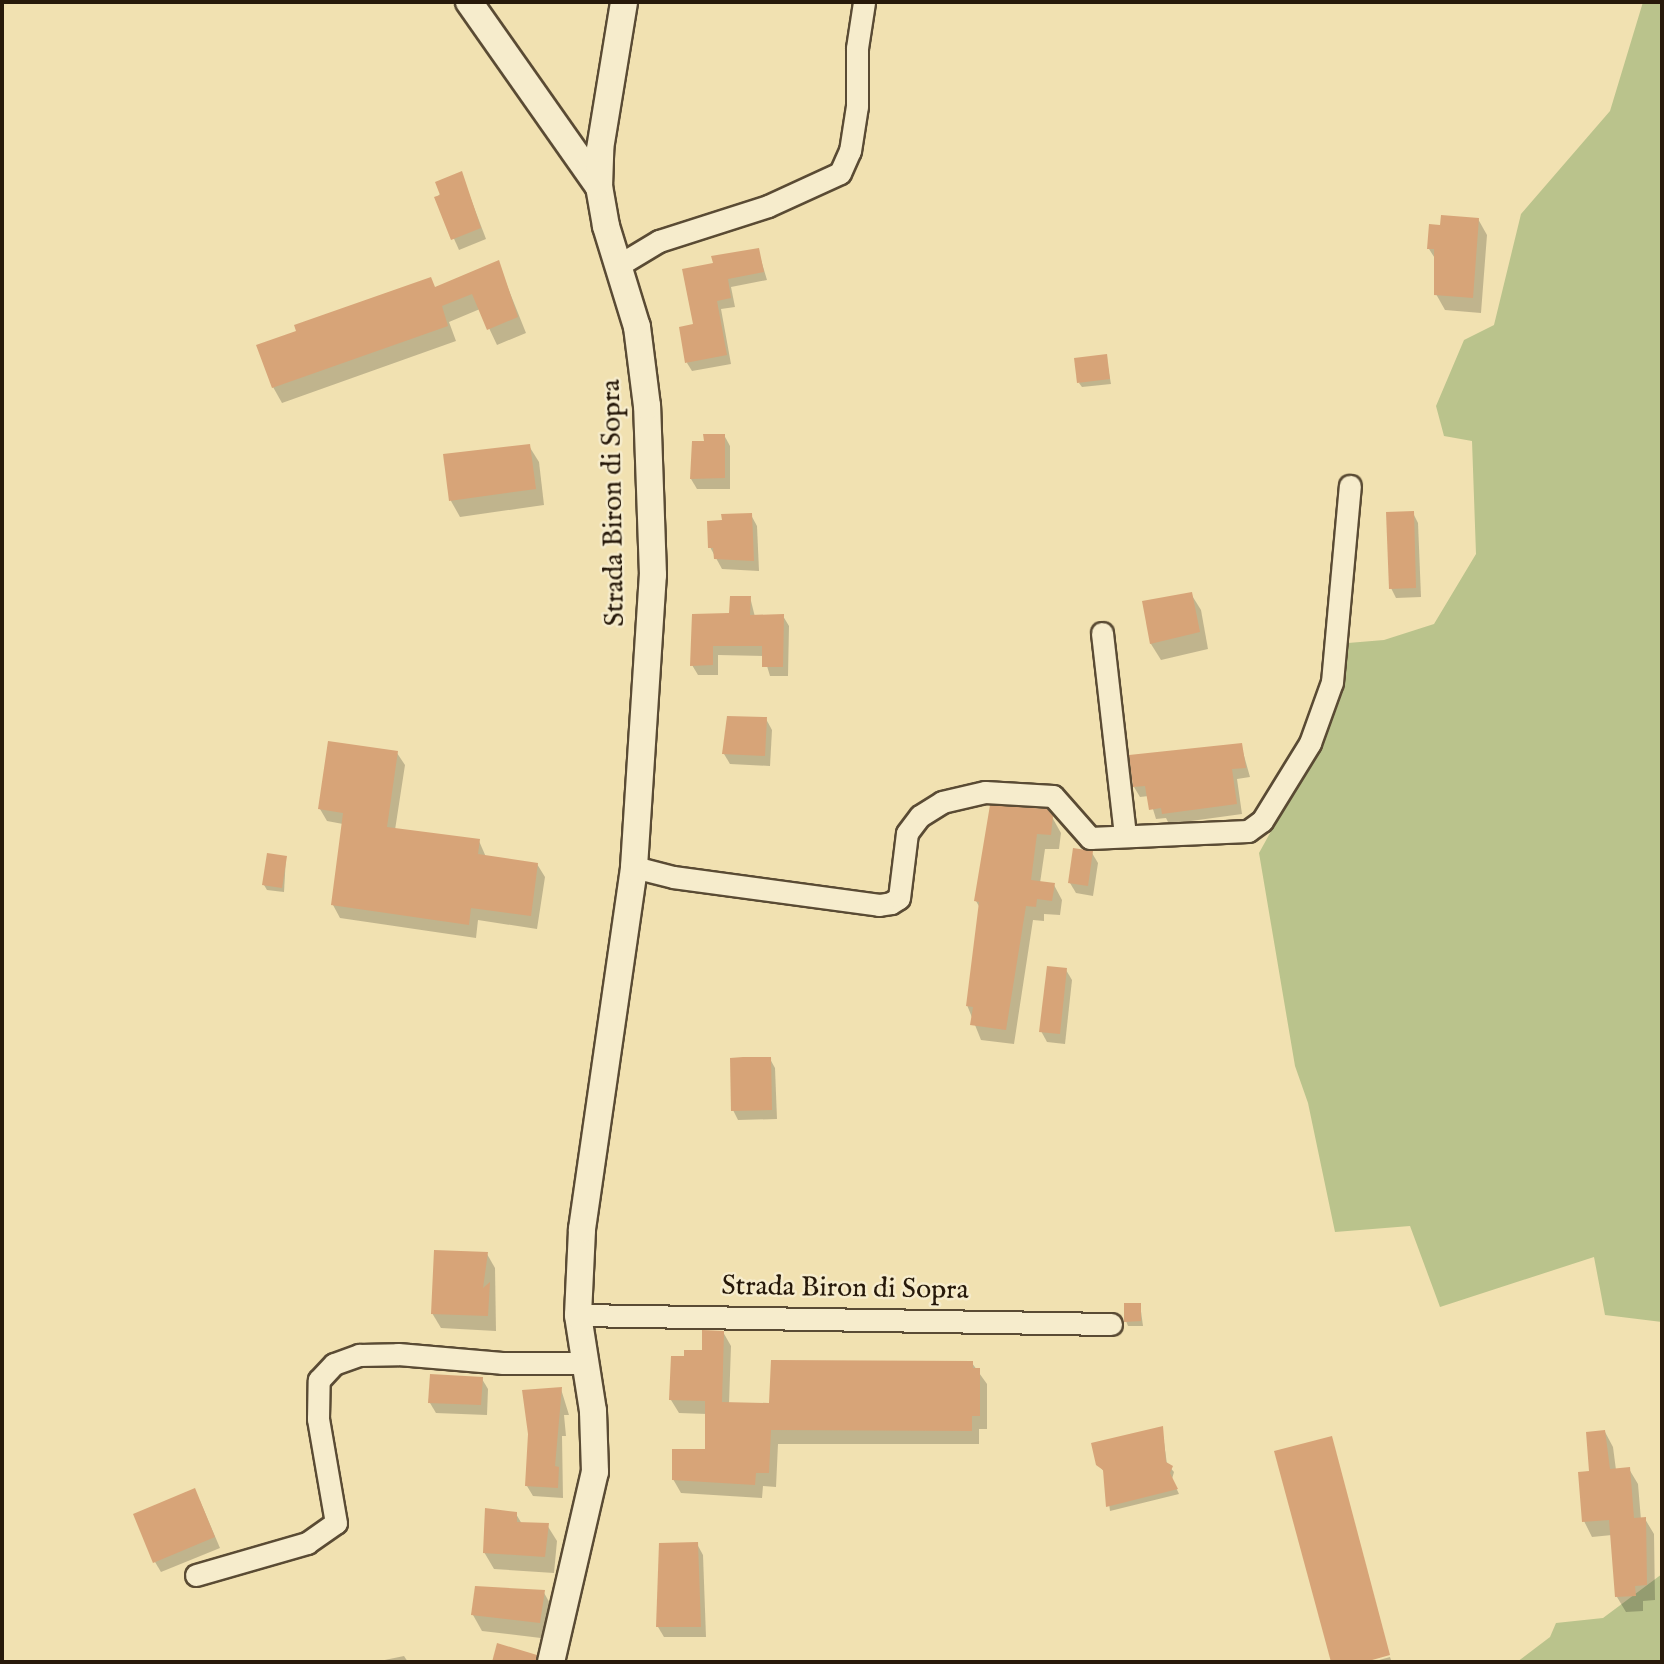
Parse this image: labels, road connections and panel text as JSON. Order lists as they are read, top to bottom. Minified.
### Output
{"streets":{"street":["Strada Biron di Sopra"]}}
